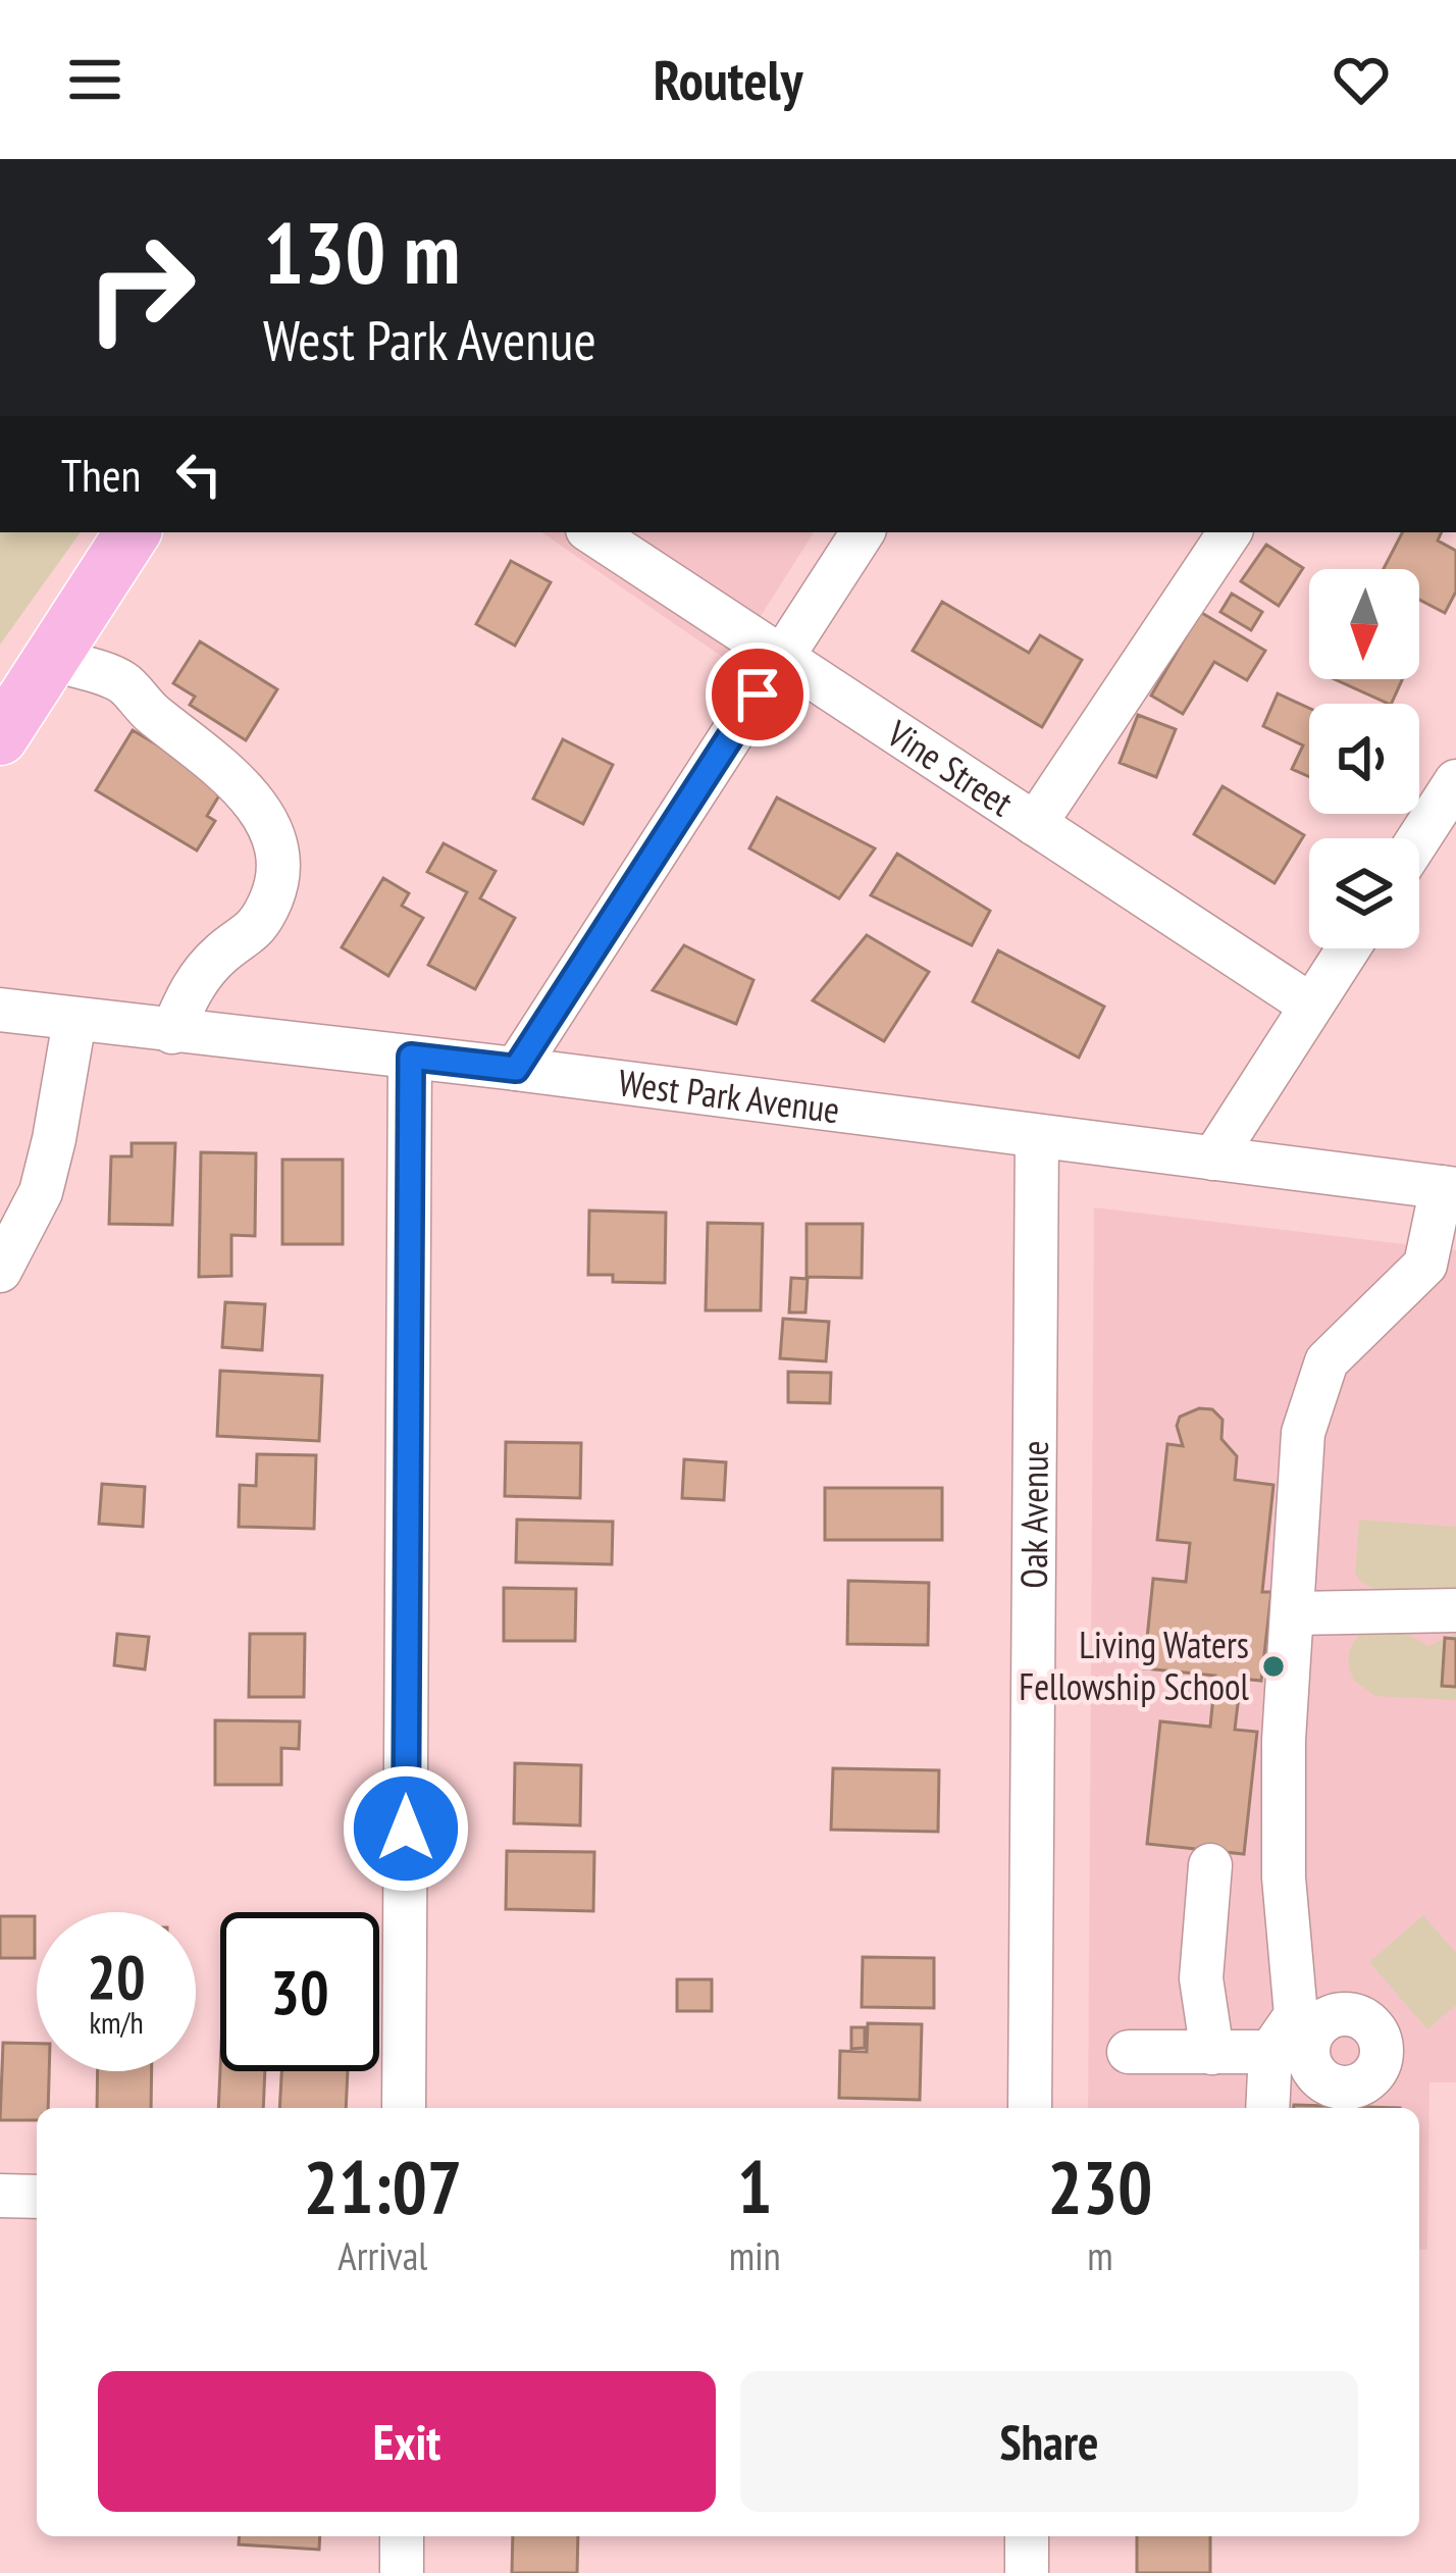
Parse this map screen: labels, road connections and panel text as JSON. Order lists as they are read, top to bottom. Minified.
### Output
{"streets":{"street":["Vine Street","West Park Avenue","Oak Avenue"]},"crossings":[["West Park Avenue","Oak Avenue"]],"places":["Living Waters Fellowship School"],"north":"bottom","page":{"header":"Routely","turn":["130 m","West Park Avenue"],"then":"Then","speed":"20 km/h","limit":"30","eta":["21:07","Arrival","1","min","230","m"],"buttons":["Exit","Share"]}}
